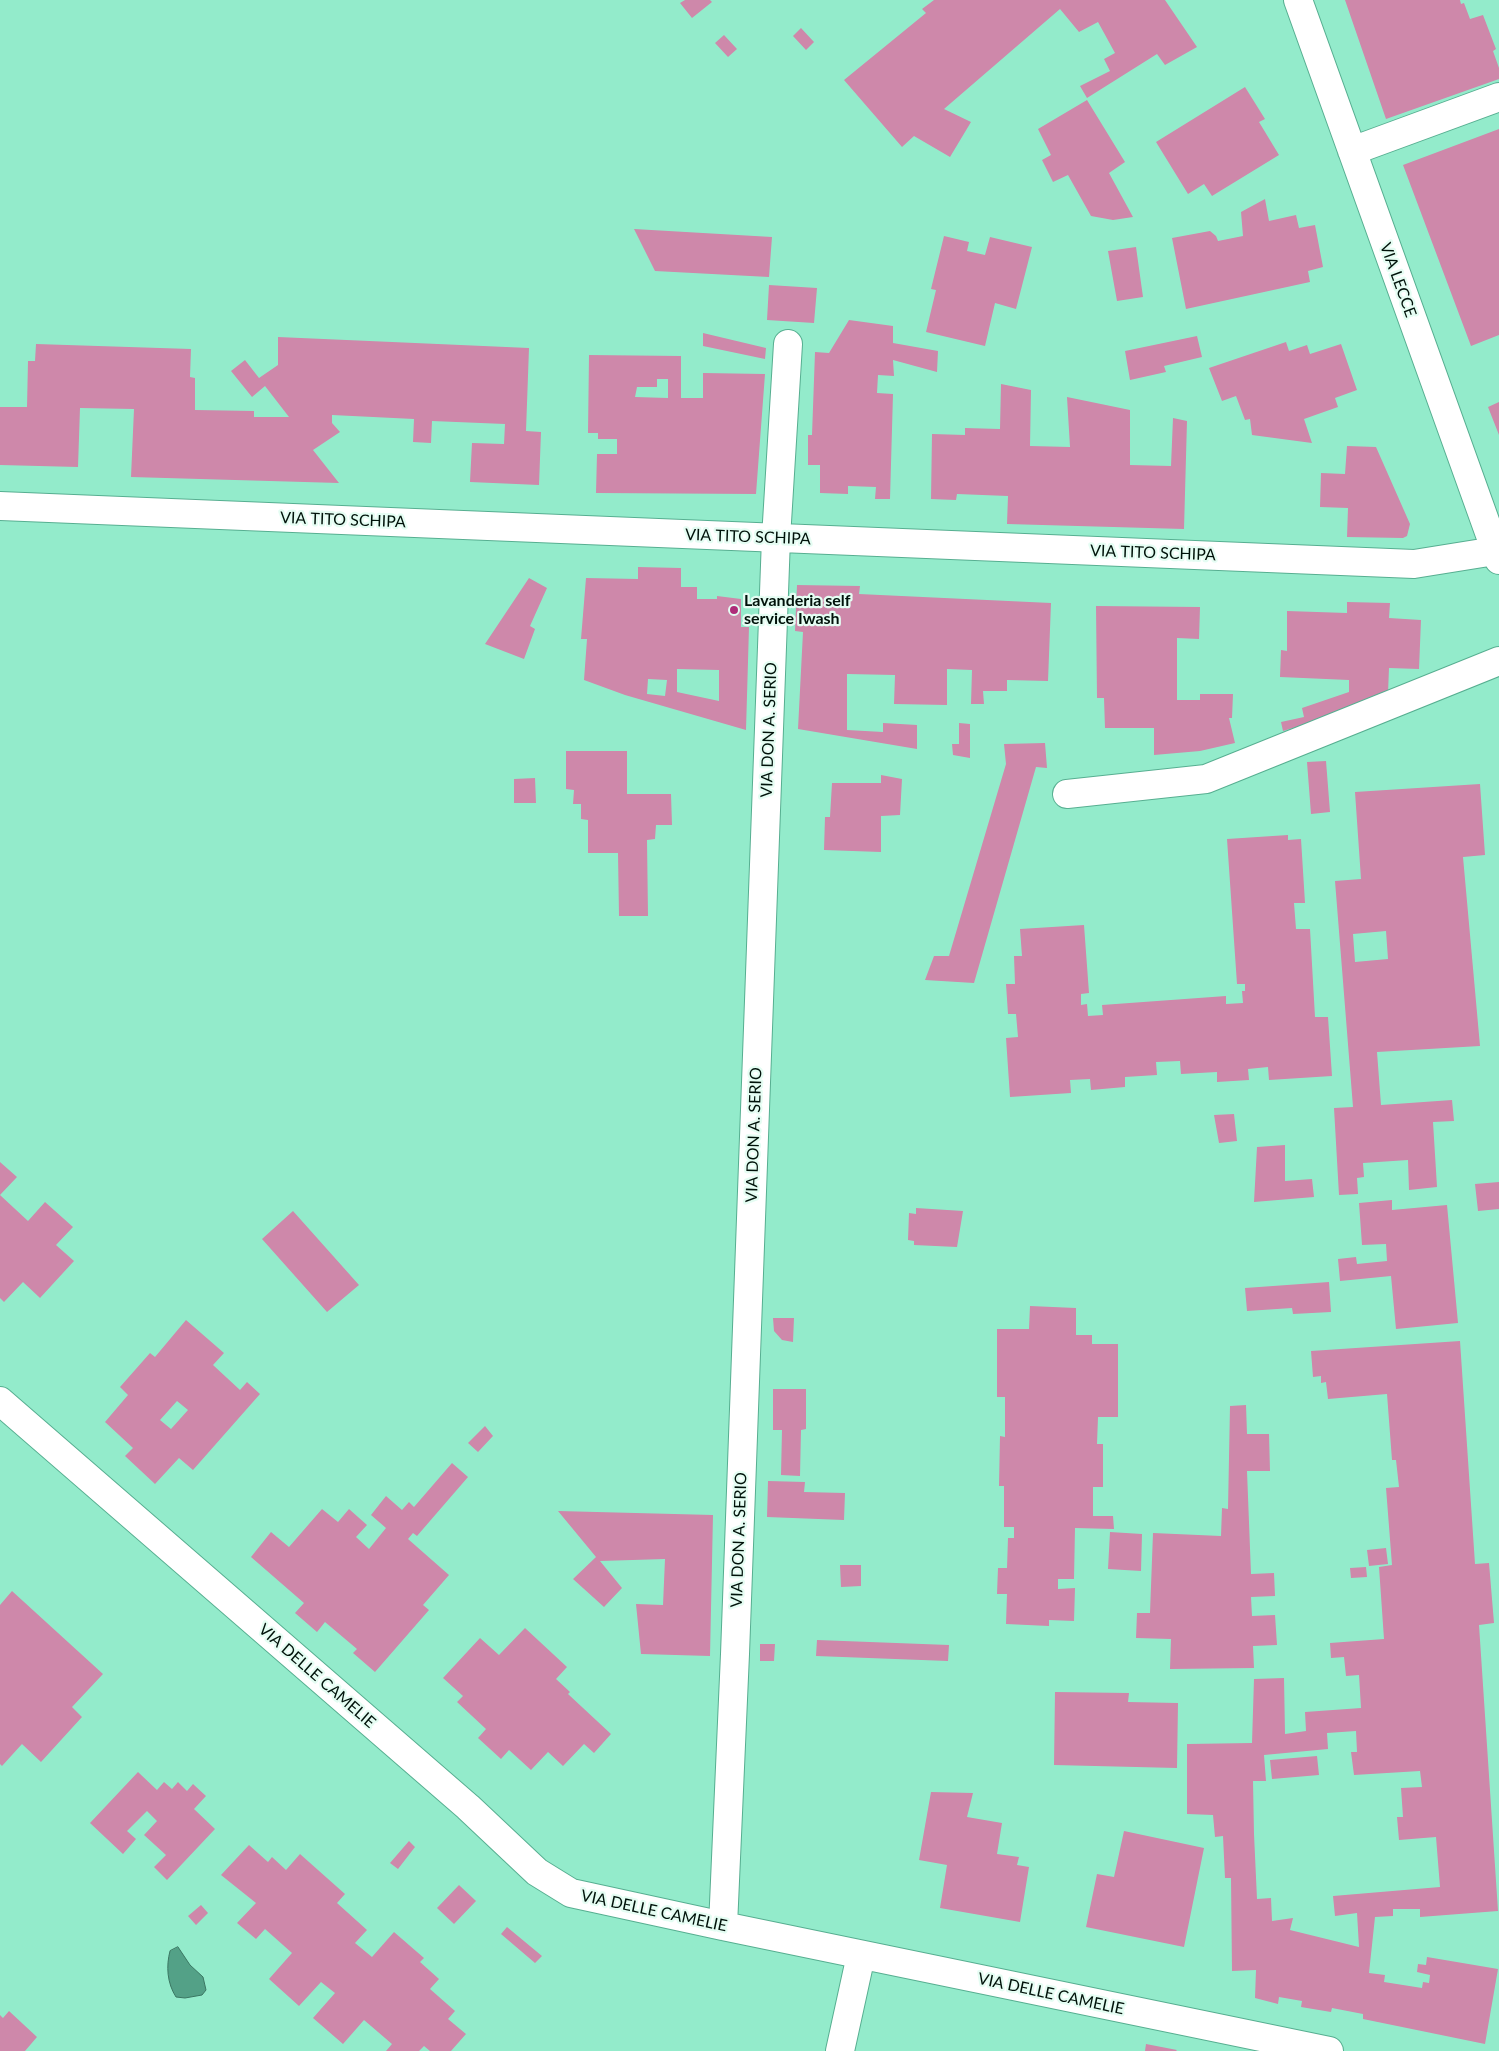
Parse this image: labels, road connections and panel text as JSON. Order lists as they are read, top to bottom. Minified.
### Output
{"streets":{"street":["VIA LECCE","VIA TITO SCHIPA","VIA DON A. SERIO","VIA DELLE CAMELIE"]},"crossings":[["VIA LECCE","VIA TITO SCHIPA"],["VIA TITO SCHIPA","VIA DON A. SERIO"],["VIA DON A. SERIO","VIA DELLE CAMELIE"]],"places":["Lavanderia self service Iwash"]}
